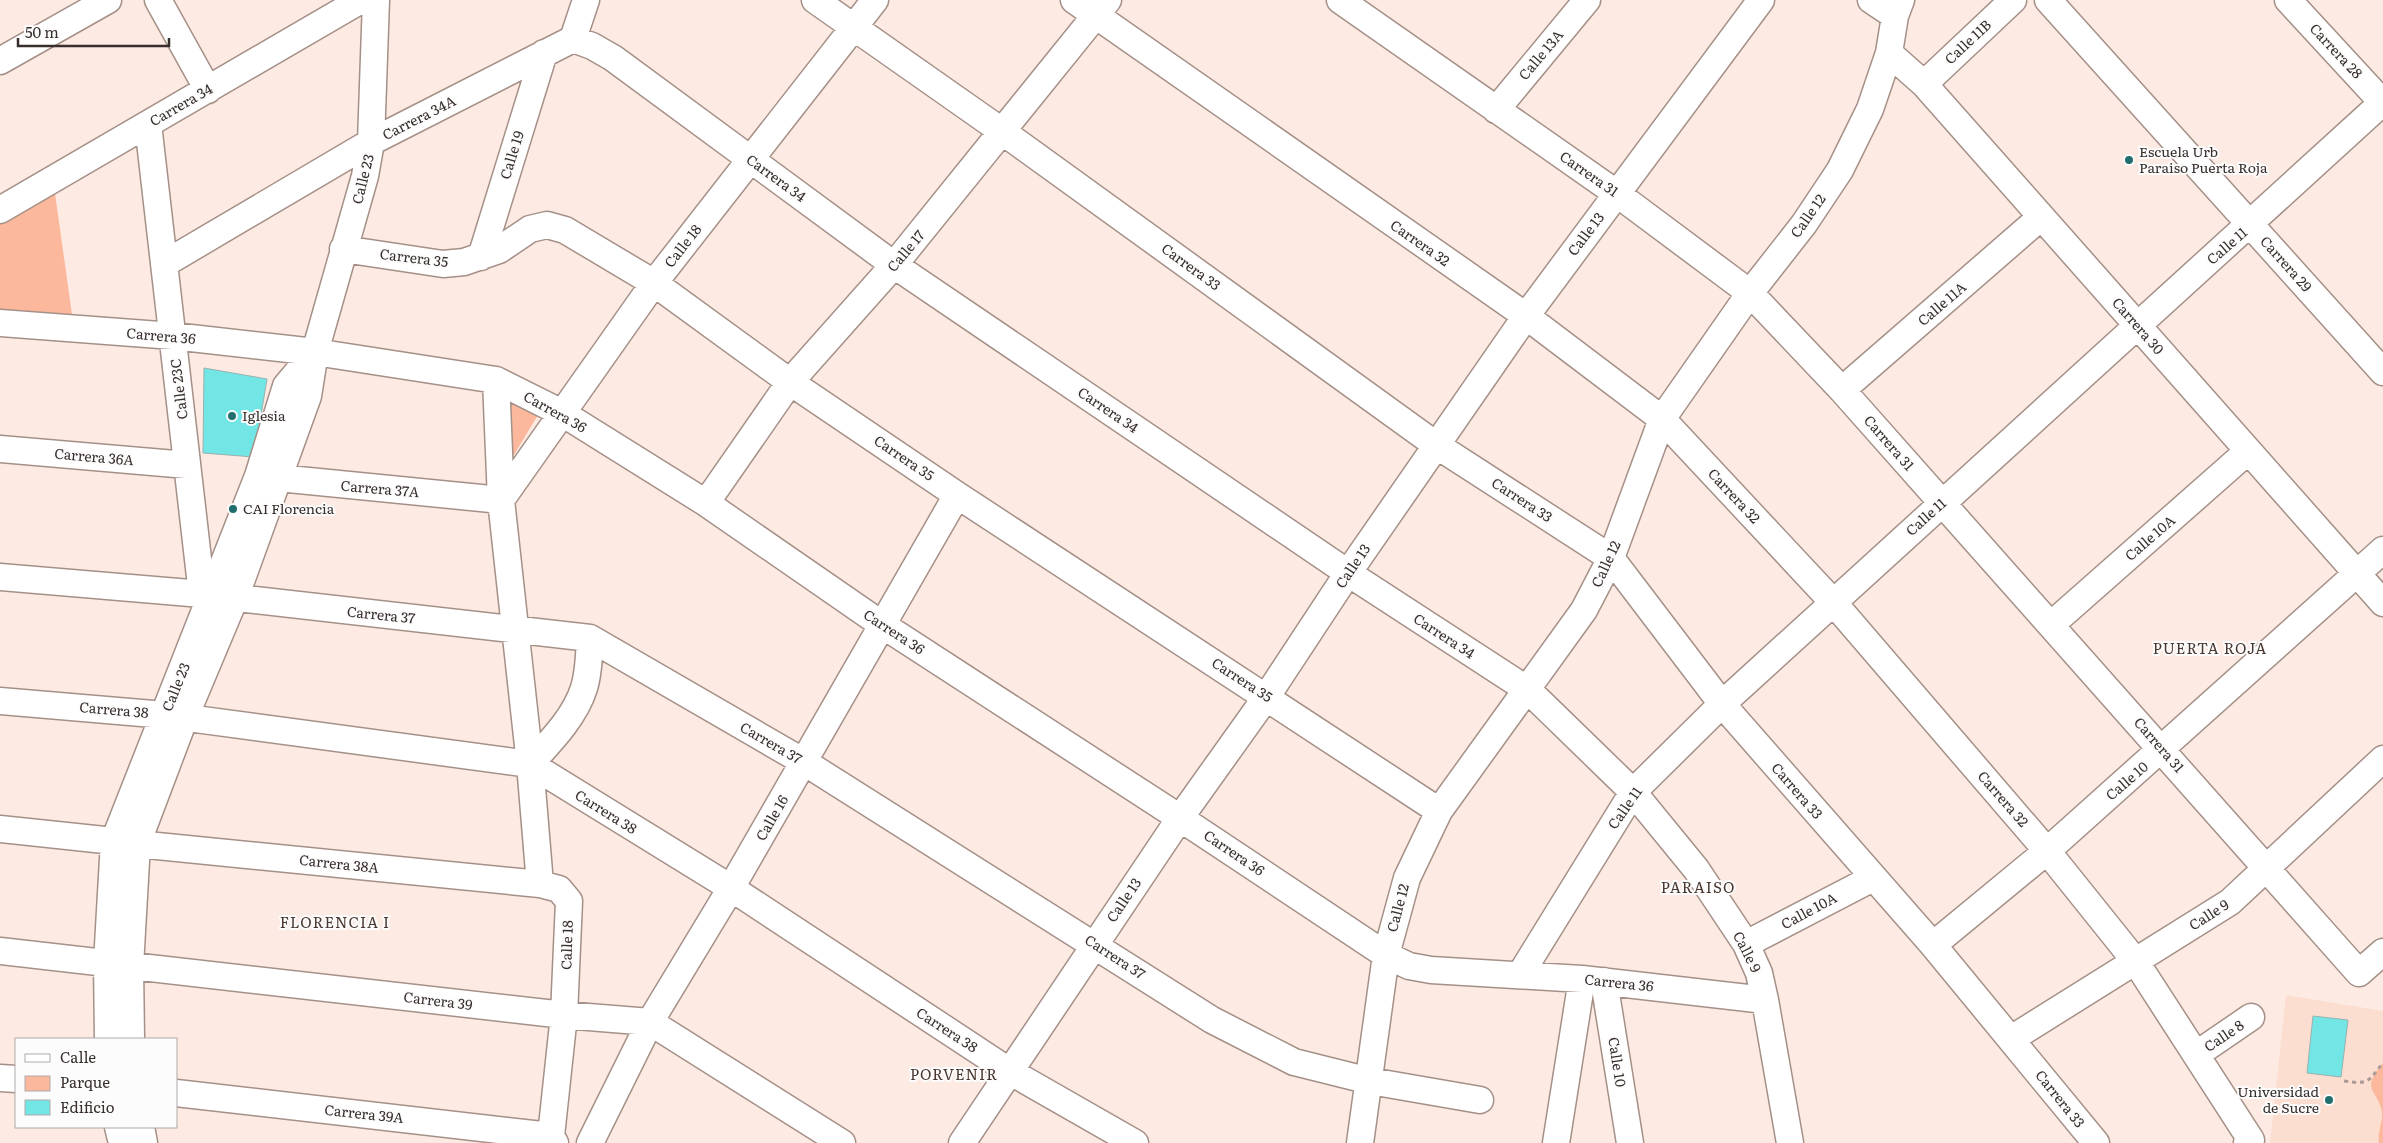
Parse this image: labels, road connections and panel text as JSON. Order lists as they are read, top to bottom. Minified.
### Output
{"streets":{"street":["Calle 11B","Carrera 28","Calle 13A","Carrera 34","Carrera 34A","Calle 19","Carrera 31","Calle 23","Calle 12","Calle 13","Carrera 32","Calle 18","Calle 11","Calle 17","Carrera 35","Carrera 29","Carrera 33","Calle 11A","Carrera 30","Carrera 36","Calle 23C","Carrera 36A","Carrera 37A","Calle 10A","Carrera 37","Carrera 38","Calle 10","Calle 16","Carrera 38A","Calle 9","Carrera 39","Calle 8","Carrera 39A"]},"crossings":[["Calle 11B","Carrera 30"],["Carrera 28","Calle 11"],["Calle 13A","Carrera 31"],["Carrera 34","Carrera 34A"],["Carrera 34","Calle 12"],["Carrera 34","Calle 13"],["Carrera 34","Calle 18"],["Carrera 34","Calle 11"],["Carrera 34","Calle 17"],["Carrera 34","Calle 23C"],["Carrera 34","Calle 9"],["Carrera 34A","Calle 19"],["Carrera 34A","Calle 23"],["Carrera 34A","Calle 23C"],["Calle 19","Carrera 35"],["Carrera 31","Calle 12"],["Carrera 31","Calle 13"],["Carrera 31","Calle 11"],["Carrera 31","Calle 11A"],["Carrera 31","Calle 10A"],["Carrera 31","Calle 10"],["Carrera 31","Calle 9"],["Calle 23","Carrera 35"],["Calle 23","Carrera 36"],["Calle 23","Calle 23C"],["Calle 23","Carrera 37A"],["Calle 23","Carrera 37"],["Calle 23","Carrera 38"],["Calle 23","Carrera 38A"],["Calle 23","Carrera 39"],["Calle 12","Carrera 32"],["Calle 12","Carrera 35"],["Calle 12","Carrera 33"],["Calle 12","Carrera 30"],["Calle 12","Carrera 36"],["Calle 12","Carrera 37"],["Calle 13","Carrera 32"],["Calle 13","Carrera 35"],["Calle 13","Carrera 33"],["Calle 13","Carrera 36"],["Calle 13","Carrera 37"],["Calle 13","Carrera 38"],["Carrera 32","Calle 11"],["Carrera 32","Calle 17"],["Carrera 32","Calle 10"],["Carrera 32","Calle 9"],["Carrera 32","Calle 8"],["Calle 18","Carrera 35"],["Calle 18","Carrera 33"],["Calle 18","Carrera 36"],["Calle 18","Carrera 37A"],["Calle 18","Carrera 38A"],["Calle 18","Carrera 39"],["Calle 18","Carrera 39A"],["Calle 11","Carrera 29"],["Calle 11","Carrera 33"],["Calle 11","Carrera 30"],["Calle 11","Carrera 36"],["Calle 11","Calle 9"],["Calle 17","Carrera 35"],["Calle 17","Carrera 33"],["Calle 17","Carrera 36"],["Carrera 35","Calle 16"],["Carrera 33","Calle 10A"],["Carrera 33","Calle 10"],["Carrera 33","Calle 9"],["Calle 11A","Carrera 30"],["Carrera 30","Calle 10A"],["Carrera 30","Calle 10"],["Carrera 36","Calle 23C"],["Carrera 36","Calle 10"],["Carrera 36","Calle 16"],["Carrera 36","Calle 9"],["Calle 23C","Carrera 36A"],["Calle 23C","Carrera 37"],["Calle 10A","Calle 9"],["Carrera 37","Calle 16"],["Carrera 38","Calle 16"],["Calle 16","Carrera 39"]],"districts":["PUERTA ROJA","PARAISO","FLORENCIA I","PORVENIR"],"places":["Escuela Urb Paraiso Puerta Roja","Iglesia","CAI Florencia","Universidad de Sucre"],"legend":["Calle","Parque","Edificio"],"scale_bar":"50 m"}
